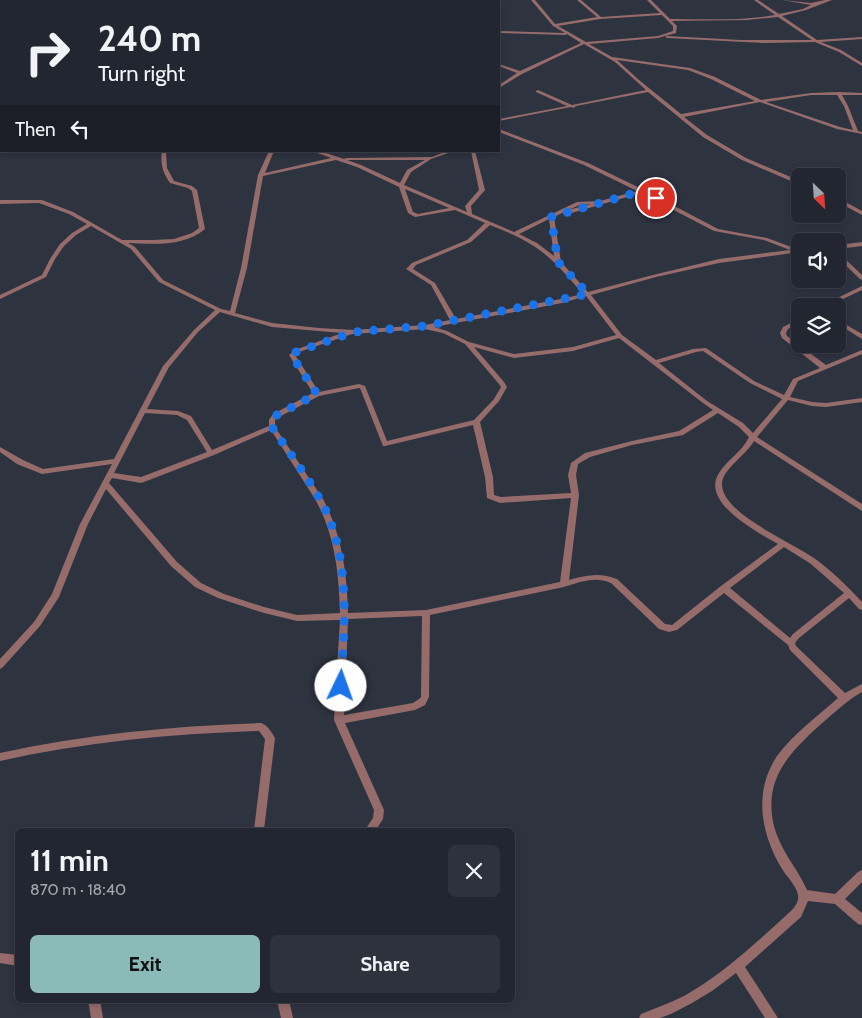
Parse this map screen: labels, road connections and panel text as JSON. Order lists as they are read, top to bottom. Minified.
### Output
{"north":"bottom right","page":{"turn":["240 m","Turn right"],"then":"Then","heading":["11 min","870 m · 18:40"],"buttons":["Exit","Share"]}}
